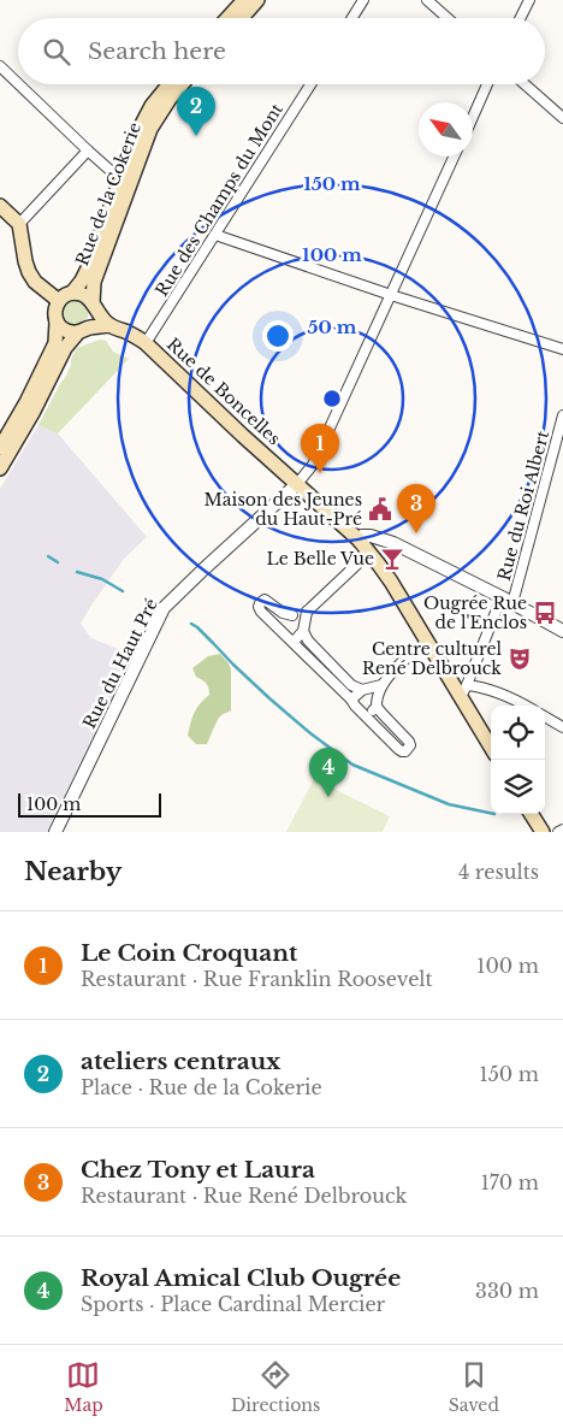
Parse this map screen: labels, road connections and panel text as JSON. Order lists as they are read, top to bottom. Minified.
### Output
{"streets":{"main road":["Rue de la Cokerie","Rue de Boncelles"],"street":["Rue des Champs du Mont","Rue du Roi Albert","Rue du Haut Pré"]},"crossings":[["Rue de la Cokerie","Rue de Boncelles"],["Rue des Champs du Mont","Rue de Boncelles"],["Rue de Boncelles","Rue du Roi Albert"],["Rue de Boncelles","Rue du Haut Pré"]],"places":{"public building":["Maison des Jeunes du Haut-Pré"],"bar":["Le Belle Vue"],"bus stop":["Ougrée Rue de l'Enclos"],"theatre":["Centre culturel René Delbrouck"]},"scale_bar":"100 m","north":"top left","page":{"search":"Search here","pins":["2","1","3","4"],"scale":"100 m","heading":["Nearby","4 results"],"list":[{"mark":"1","name":"Le Coin Croquant","note":"Restaurant · Rue Franklin Roosevelt","value":"100 m"},{"mark":"2","name":"ateliers centraux","note":"Place · Rue de la Cokerie","value":"150 m"},{"mark":"3","name":"Chez Tony et Laura","note":"Restaurant · Rue René Delbrouck","value":"170 m"},{"mark":"4","name":"Royal Amical Club Ougrée","note":"Sports · Place Cardinal Mercier","value":"330 m"}],"nav":["Map","Directions","Saved"]},"rings":["150 m","100 m","50 m"]}
